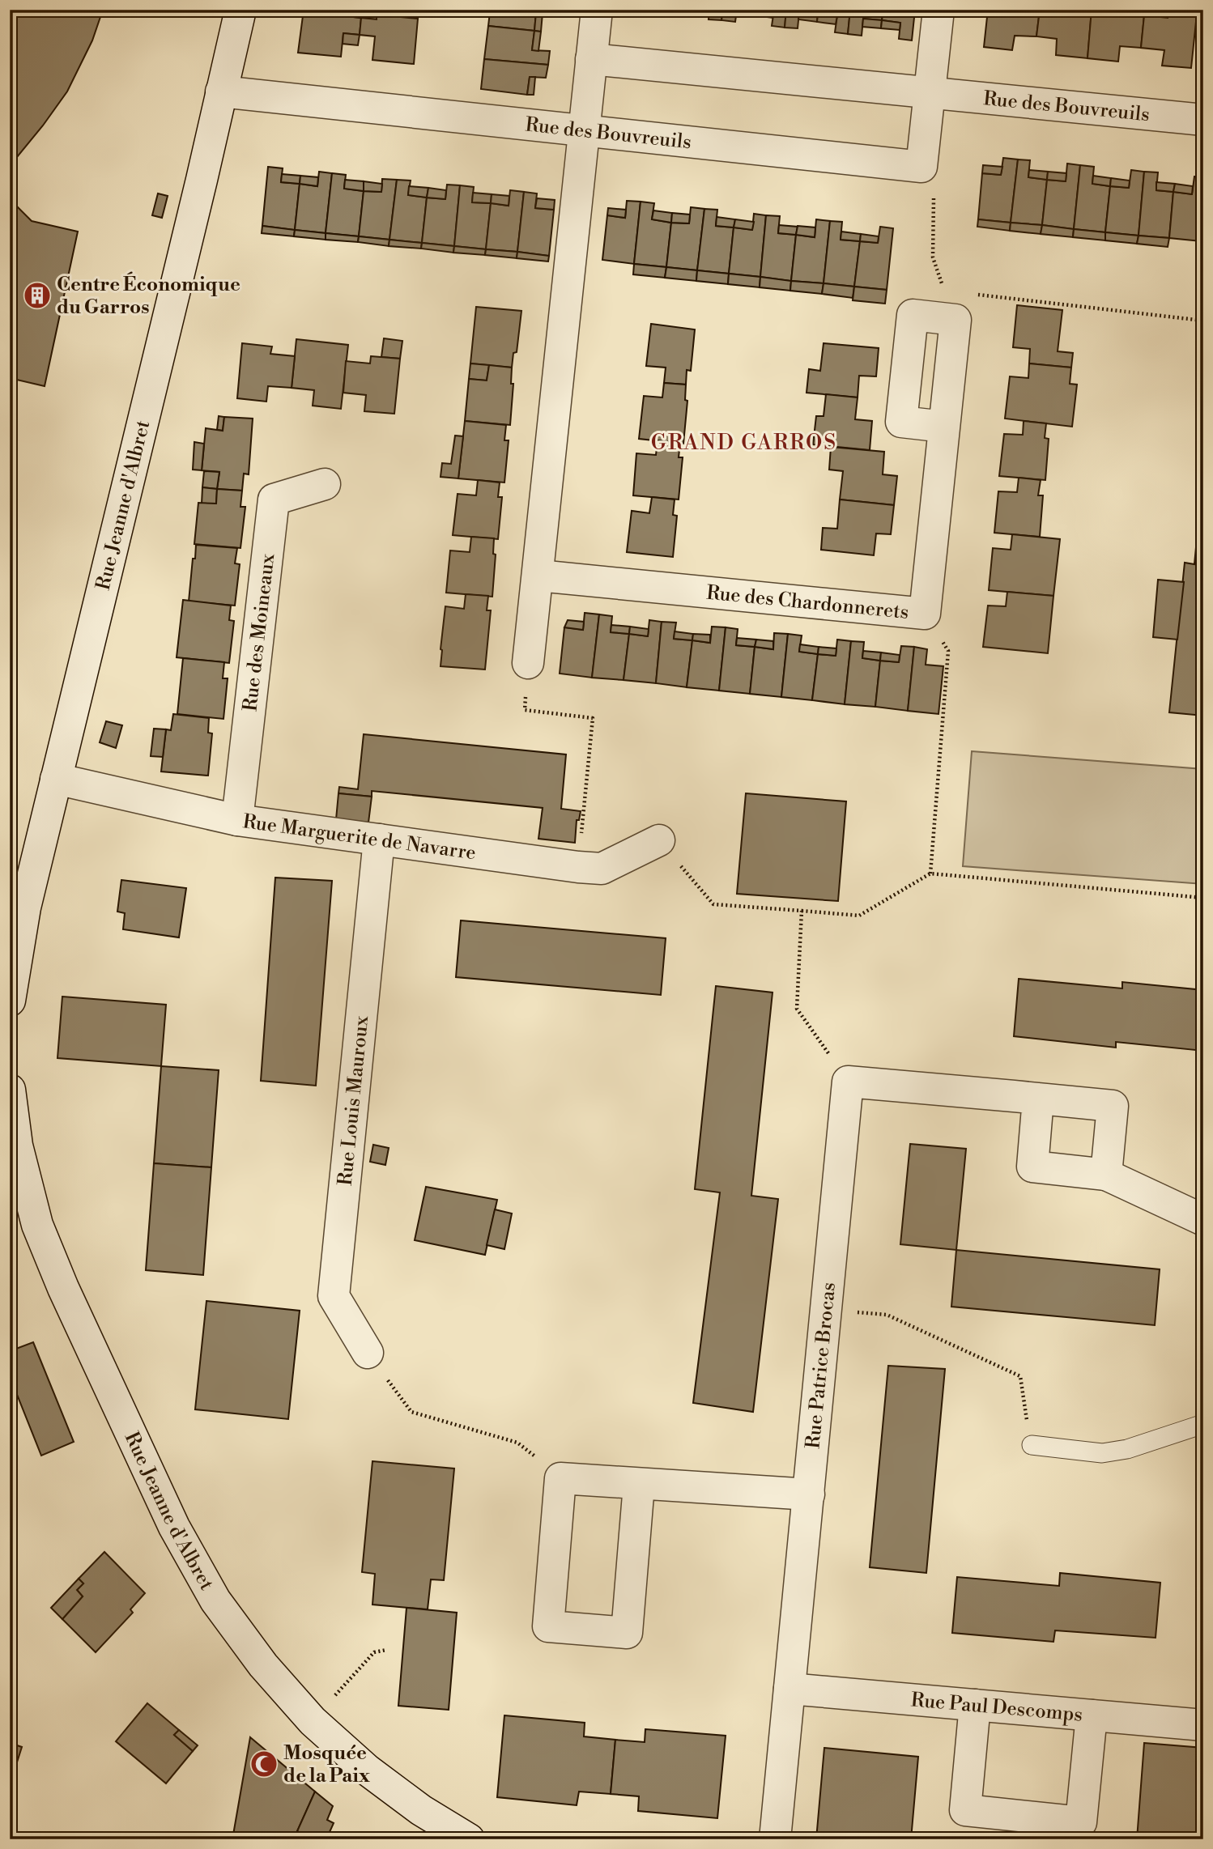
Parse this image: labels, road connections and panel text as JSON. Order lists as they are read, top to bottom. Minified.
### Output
{"streets":{"street":["Rue des Bouvreuils","Rue Jeanne d'Albret","Rue des Chardonnerets","Rue des Moineaux","Rue Marguerite de Navarre","Rue Louis Mauroux","Rue Patrice Brocas","Rue Paul Descomps"]},"crossings":[["Rue des Bouvreuils","Rue Jeanne d'Albret"],["Rue Jeanne d'Albret","Rue Marguerite de Navarre"],["Rue des Moineaux","Rue Marguerite de Navarre"],["Rue Marguerite de Navarre","Rue Louis Mauroux"],["Rue Patrice Brocas","Rue Paul Descomps"]],"districts":["GRAND GARROS"],"places":{"building":["Centre Économique du Garros"],"mosque":["Mosquée de la Paix"]}}
